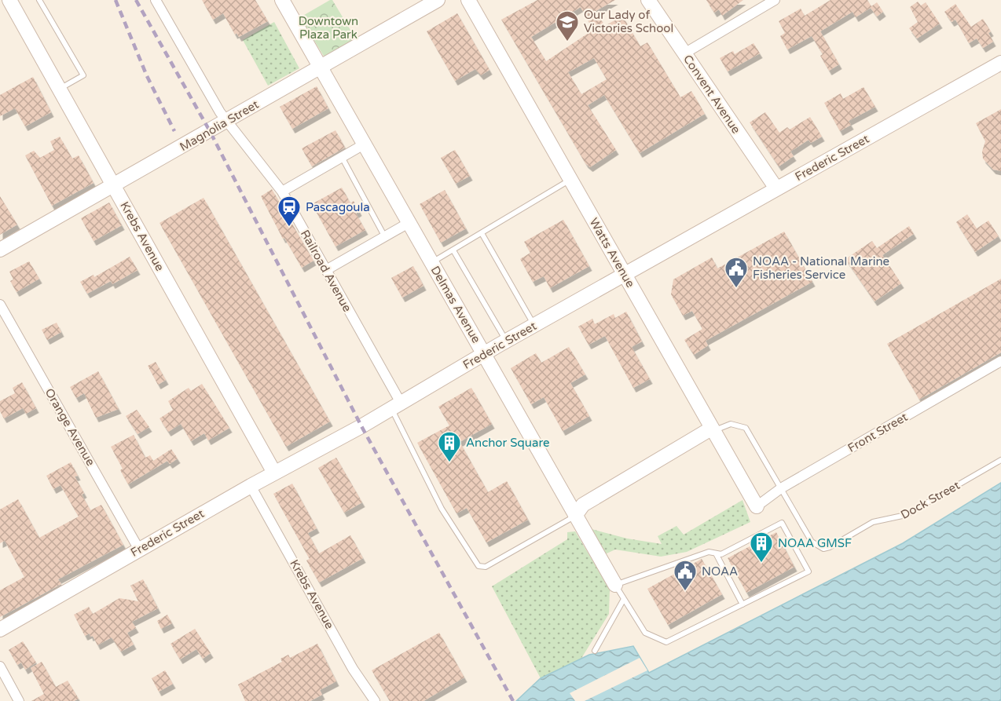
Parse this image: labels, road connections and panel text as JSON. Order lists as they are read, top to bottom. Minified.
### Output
{"streets":{"street":["Convent Avenue","Magnolia Street","Frederic Street","Krebs Avenue","Watts Avenue","Railroad Avenue","Delmas Avenue","Orange Avenue","Front Street"],"lane":["Dock Street"]},"crossings":[["Convent Avenue","Frederic Street"],["Magnolia Street","Krebs Avenue"],["Magnolia Street","Railroad Avenue"],["Magnolia Street","Delmas Avenue"],["Frederic Street","Krebs Avenue"],["Frederic Street","Watts Avenue"],["Frederic Street","Railroad Avenue"],["Frederic Street","Delmas Avenue"],["Frederic Street","Orange Avenue"],["Watts Avenue","Front Street"],["Front Street","Dock Street"]],"parks":["Downtown Plaza Park"],"places":{"school or university":["Our Lady of Victories School"],"station":["Pascagoula"],"public building":["NOAA - National Marine Fisheries Service","NOAA"],"building":["Anchor Square","NOAA GMSF"]}}
